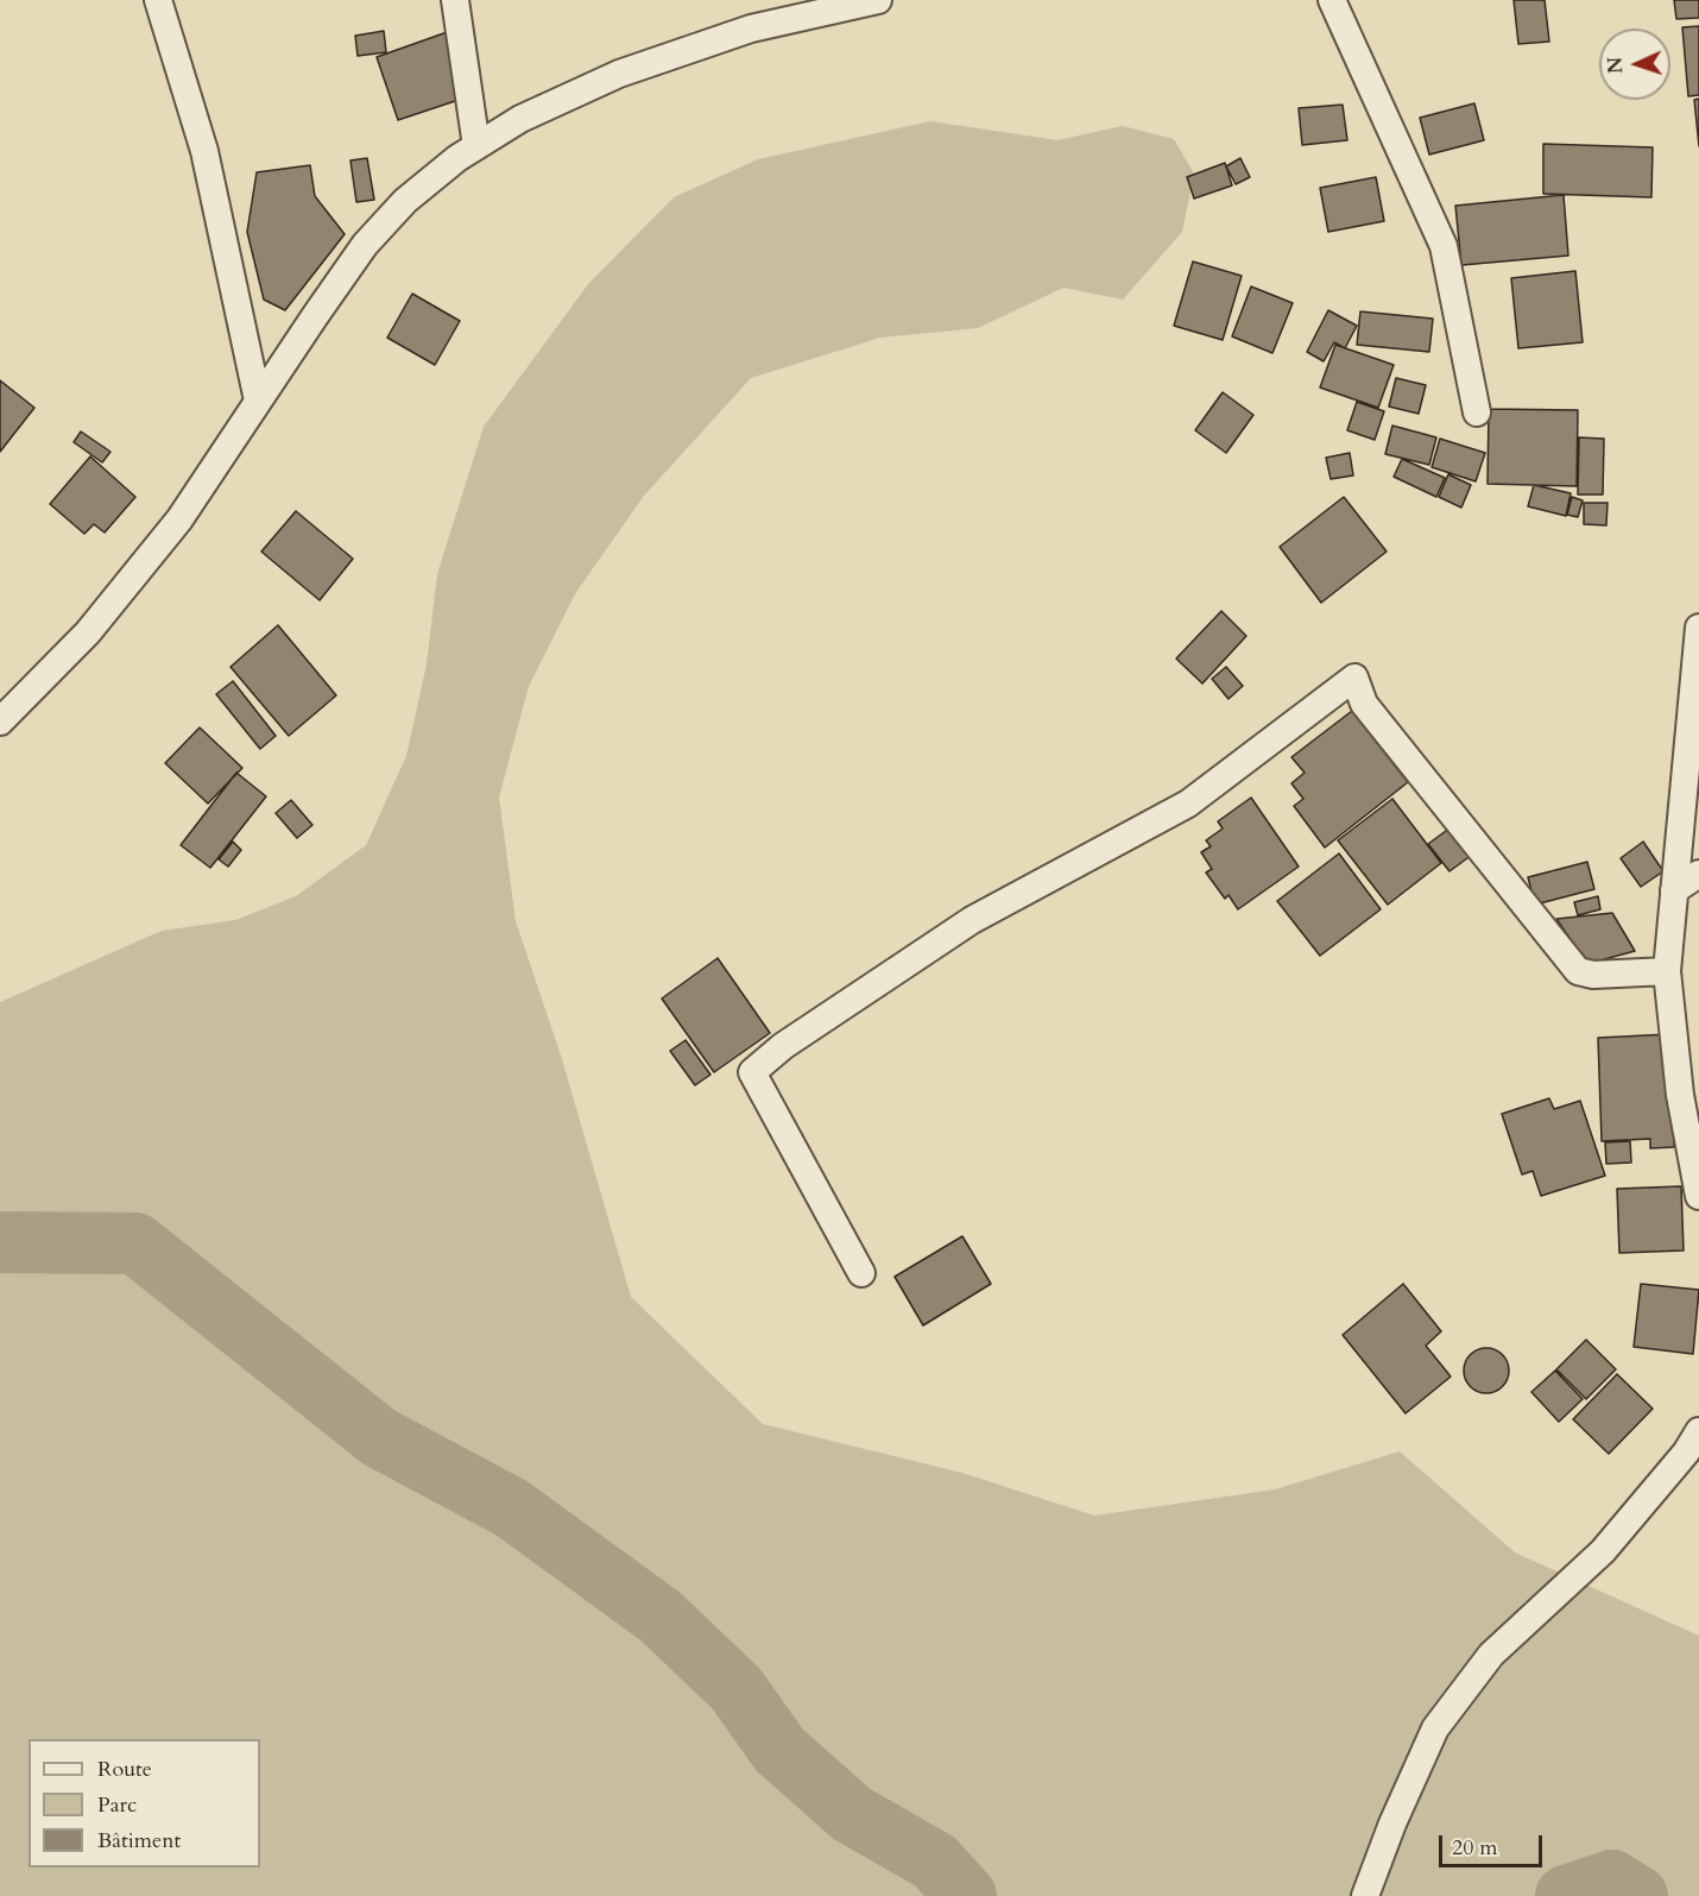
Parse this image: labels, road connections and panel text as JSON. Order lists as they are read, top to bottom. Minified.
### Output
{"legend":["Route","Parc","Bâtiment"],"scale_bar":"20 m","north":"left"}
